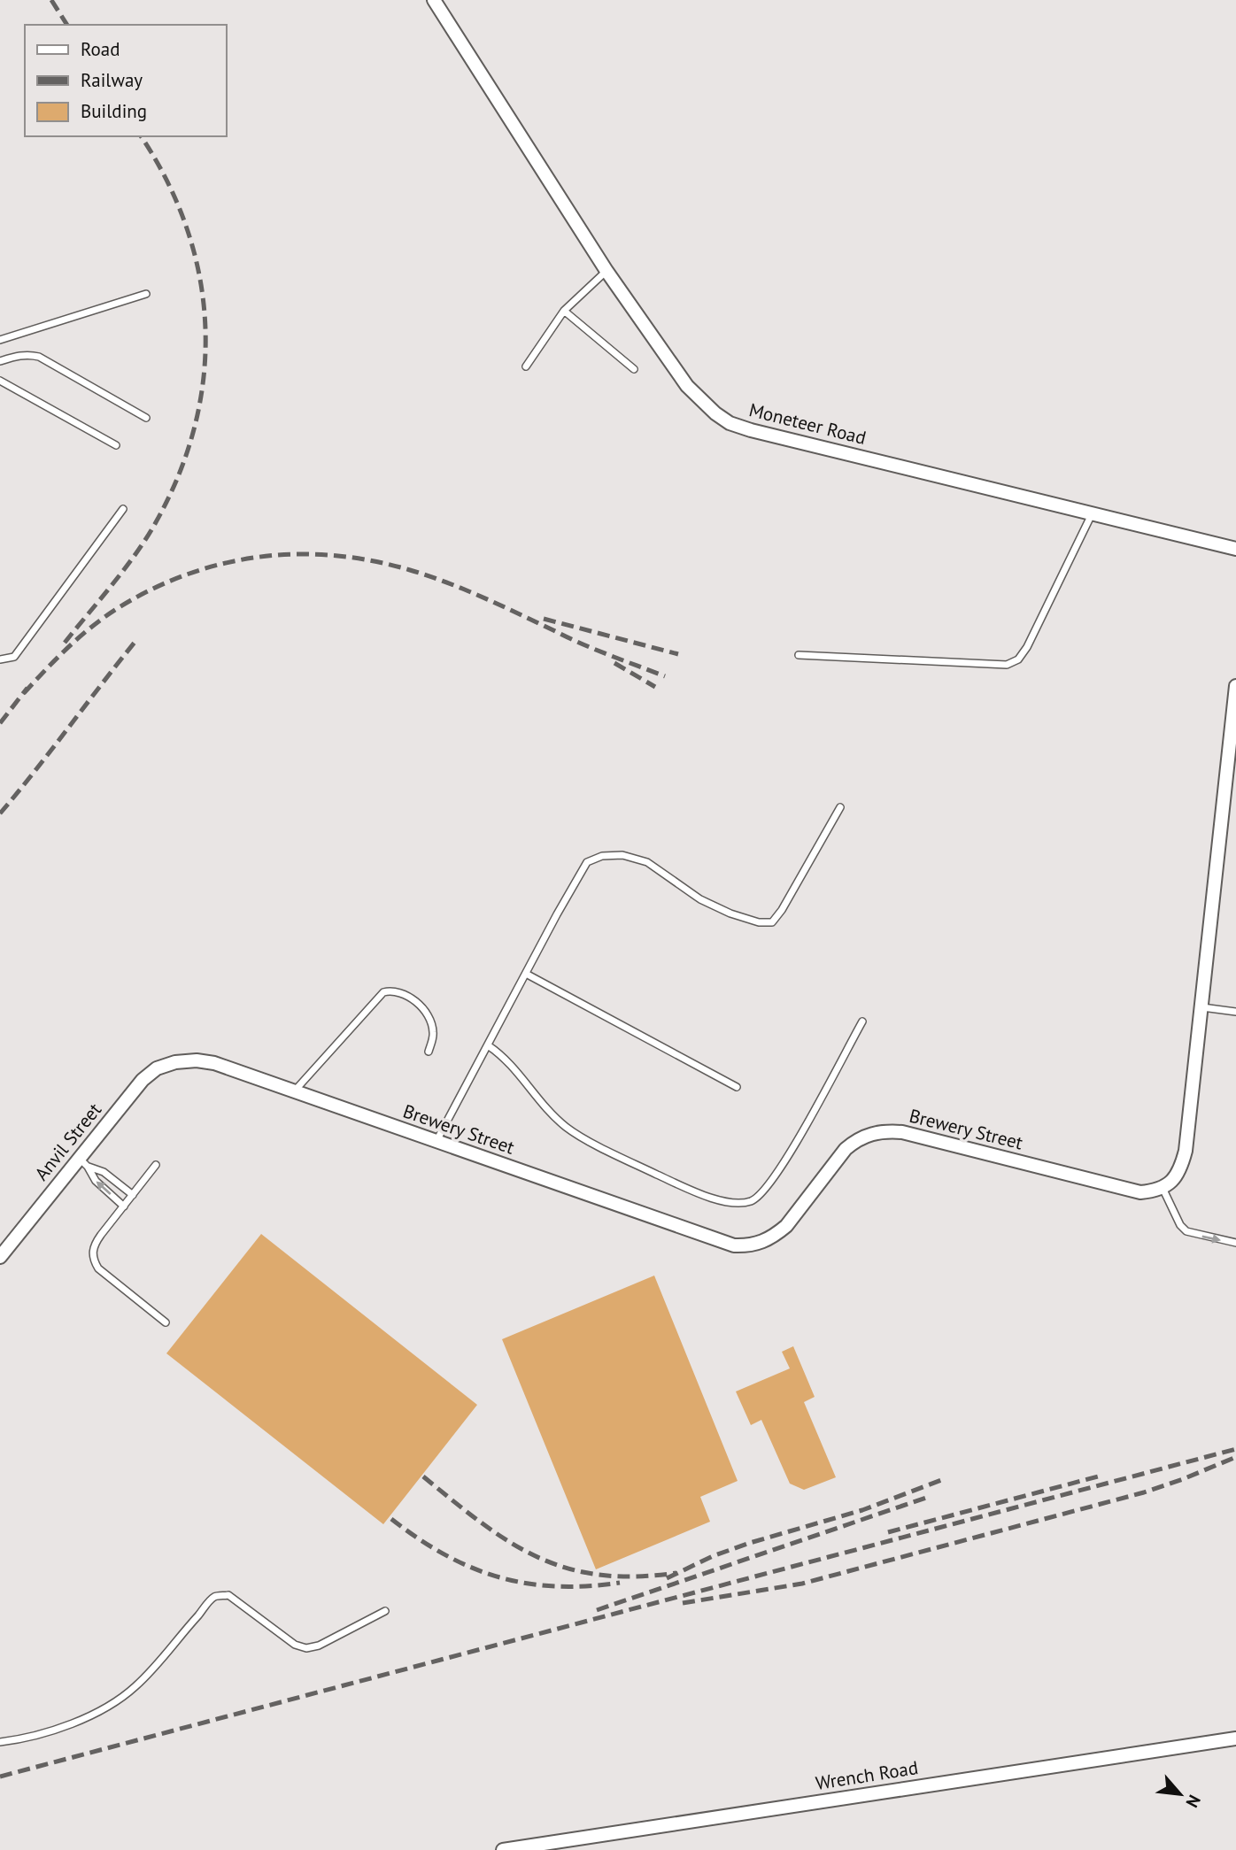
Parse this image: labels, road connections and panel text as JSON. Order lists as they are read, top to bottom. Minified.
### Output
{"streets":{"street":["Moneteer Road","Brewery Street","Anvil Street","Wrench Road"]},"crossings":[["Brewery Street","Anvil Street"]],"legend":["Road","Railway","Building"],"north":"bottom right"}
